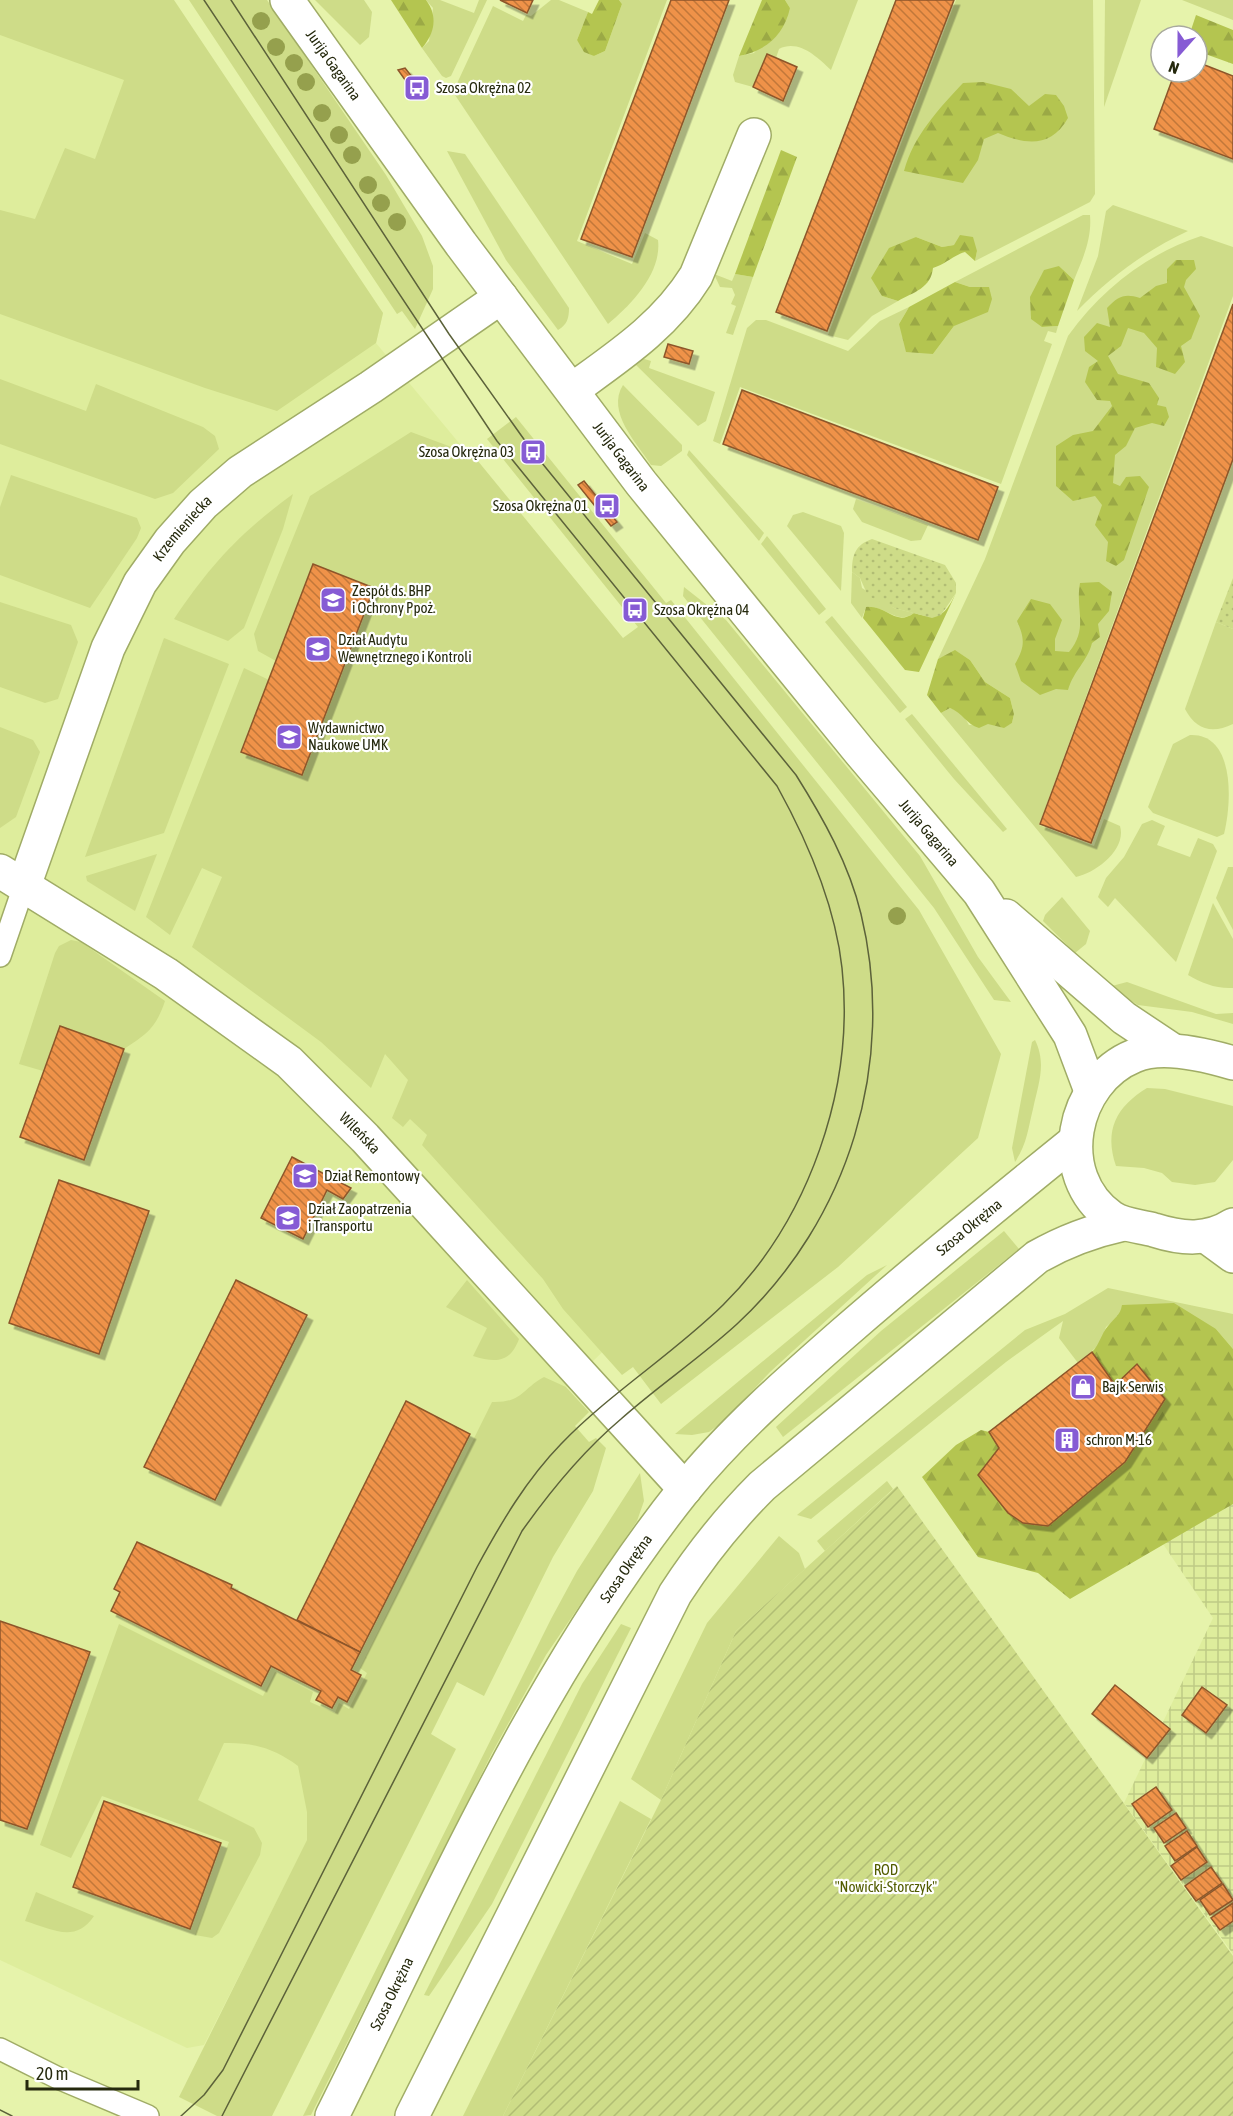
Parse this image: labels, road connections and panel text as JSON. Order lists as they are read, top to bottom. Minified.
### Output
{"streets":{"street":["Jurija Gagarina","Krzemieniecka","Wileńska","Szosa Okrężna"]},"crossings":[["Jurija Gagarina","Krzemieniecka"],["Krzemieniecka","Wileńska"],["Wileńska","Szosa Okrężna"]],"parks":["ROD \"Nowicki-Storczyk\""],"places":{"bus stop":["Szosa Okrężna 02","Szosa Okrężna 03","Szosa Okrężna 01","Szosa Okrężna 04"],"school or university":["Zespół ds. BHP i Ochrony Ppoż.","Dział Audytu Wewnętrznego i Kontroli","Wydawnictwo Naukowe UMK","Dział Remontowy","Dział Zaopatrzenia i Transportu"],"shop":["Bajk Serwis"],"building":["schron M-16"]},"scale_bar":"20 m","north":"bottom"}
